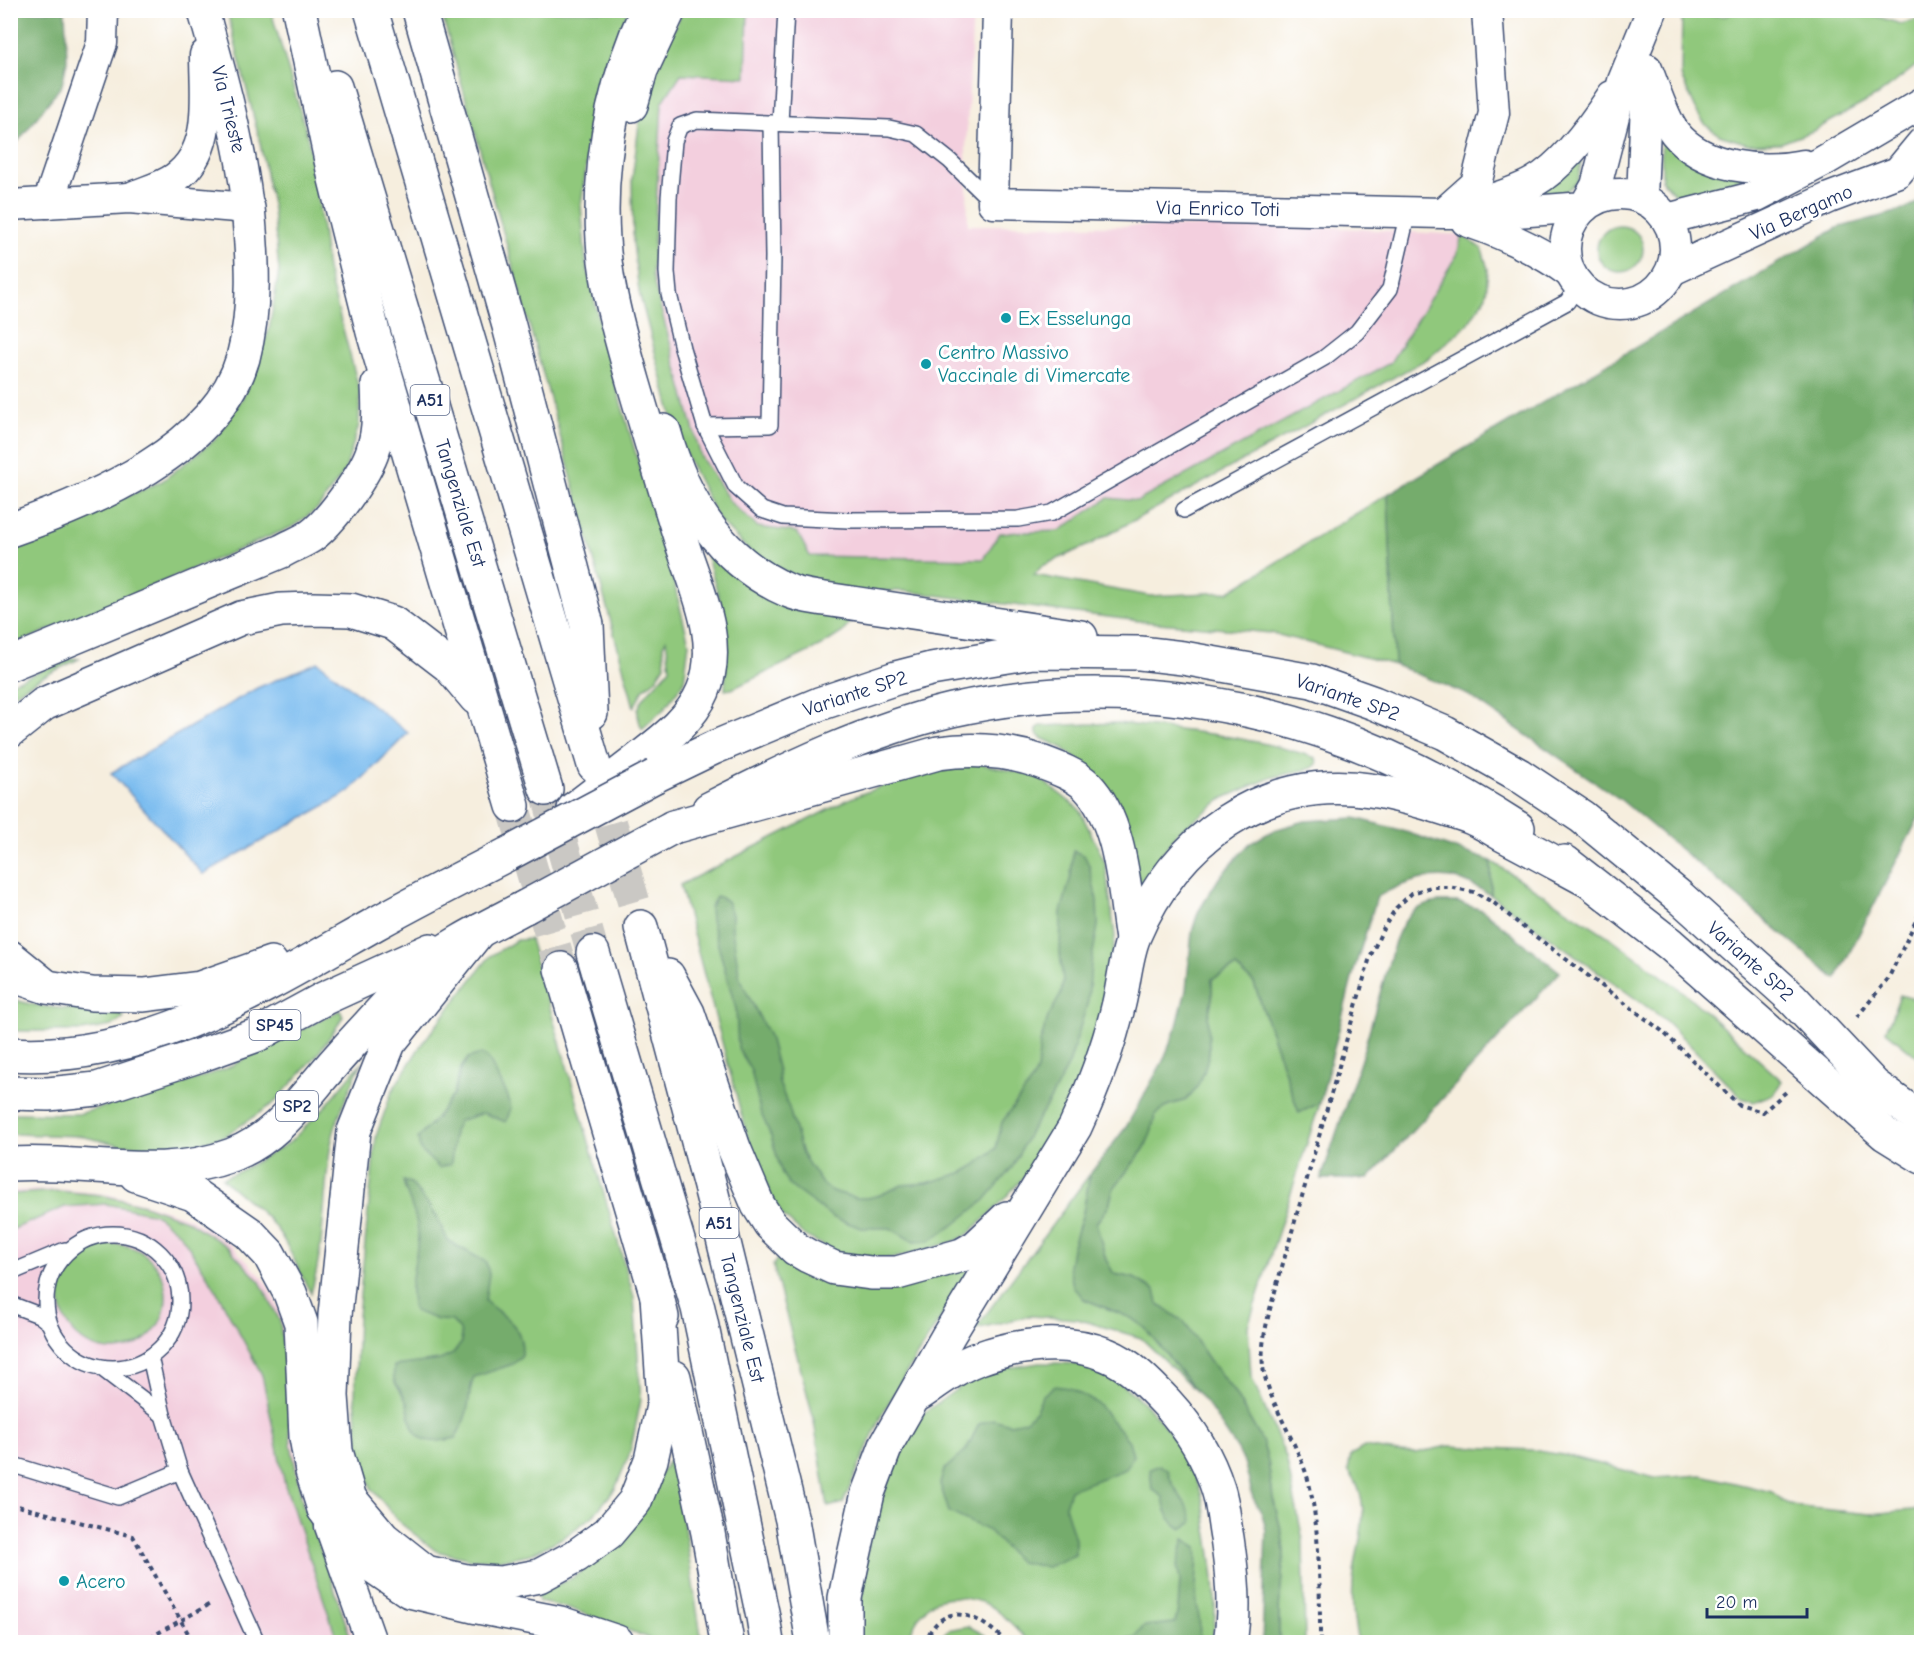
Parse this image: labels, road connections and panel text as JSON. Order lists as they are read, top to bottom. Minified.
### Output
{"streets":{"main road":["A51","Tangenziale Est","Variante SP2","SP45","SP2"],"street":["Via Trieste","Via Enrico Toti","Via Bergamo"]},"crossings":[["Via Enrico Toti","Via Bergamo"],["Variante SP2","SP45"],["Variante SP2","SP2"],["SP45","SP2"]],"places":["Ex Esselunga","Centro Massivo Vaccinale di Vimercate","Acero"],"scale_bar":"20 m"}
